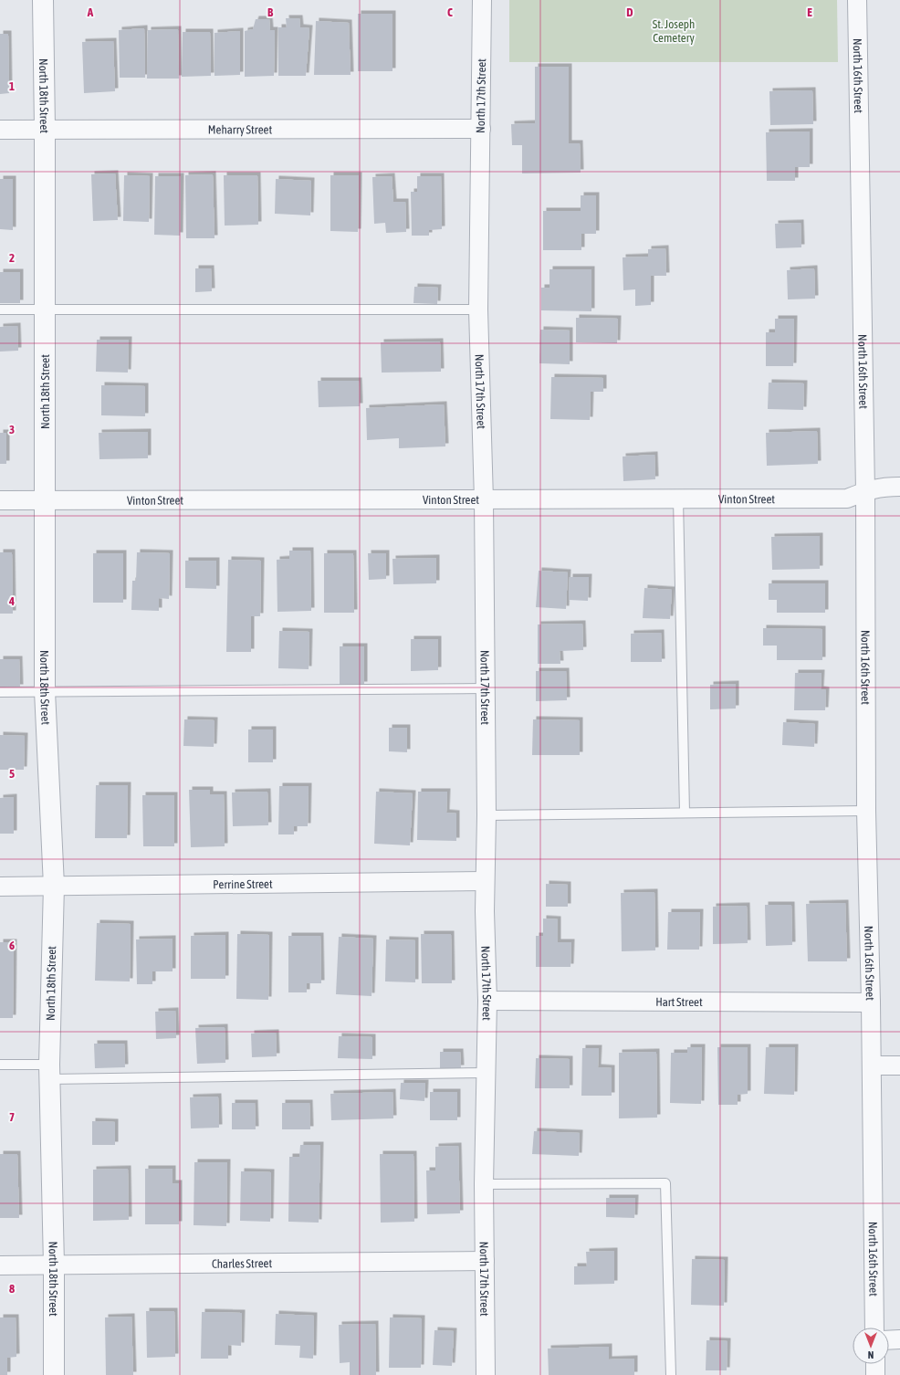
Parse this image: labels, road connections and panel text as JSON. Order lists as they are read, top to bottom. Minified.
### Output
{"streets":{"street":["North 16th Street","North 18th Street","North 17th Street","Meharry Street","Vinton Street","Perrine Street","Hart Street","Charles Street"]},"crossings":[["North 16th Street","Vinton Street"],["North 16th Street","Hart Street"],["North 18th Street","Meharry Street"],["North 18th Street","Vinton Street"],["North 18th Street","Perrine Street"],["North 18th Street","Charles Street"],["North 17th Street","Meharry Street"],["North 17th Street","Vinton Street"],["North 17th Street","Perrine Street"],["North 17th Street","Hart Street"],["North 17th Street","Charles Street"]],"parks":["St. Joseph Cemetery"],"north":"bottom","grid":{"columns":["A","B","C","D","E"],"rows":["1","2","3","4","5","6","7","8"]}}
